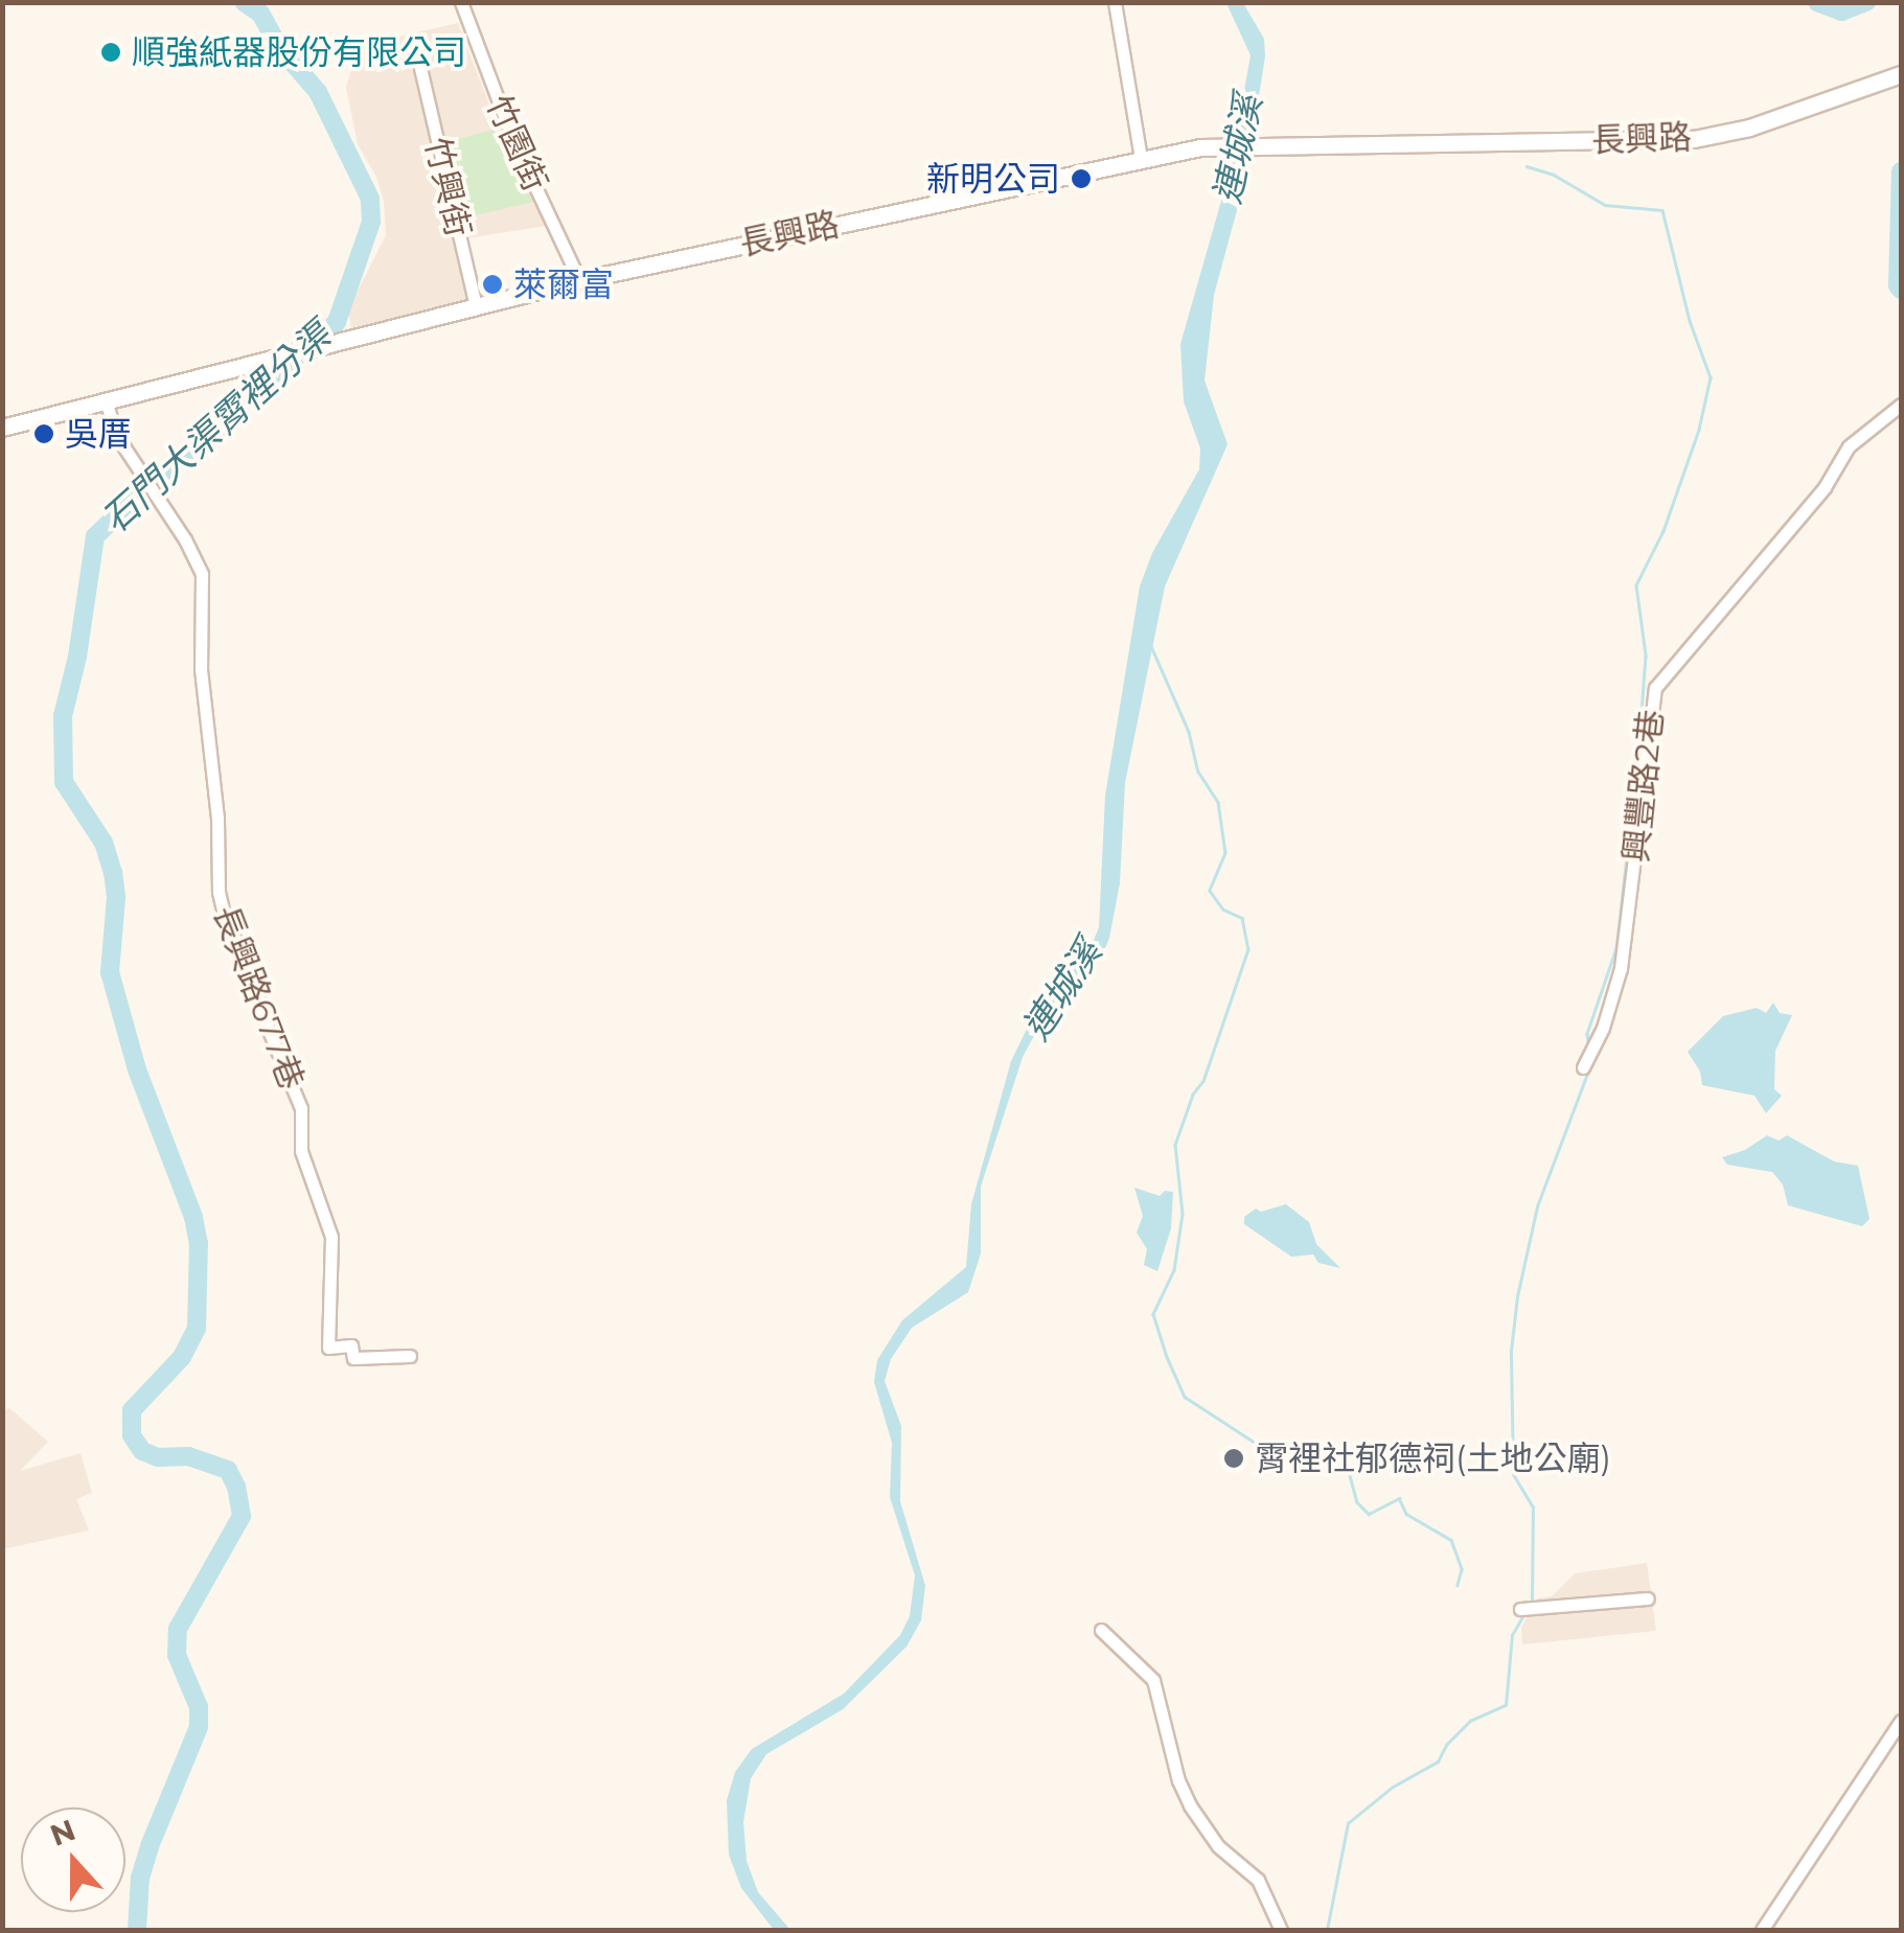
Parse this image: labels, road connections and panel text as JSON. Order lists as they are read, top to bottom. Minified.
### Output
{"streets":{"main road":["長興路"],"street":["竹園街","竹興街","興豐路2巷","長興路677巷"]},"crossings":[["長興路","竹園街"],["長興路","竹興街"],["長興路","長興路677巷"]],"water":["連城溪","石門大渠霄裡分渠"],"places":["順強紙器股份有限公司","新明公司","萊爾富","吳厝","霄裡社郁德祠(土地公廟)"],"north":"top"}
